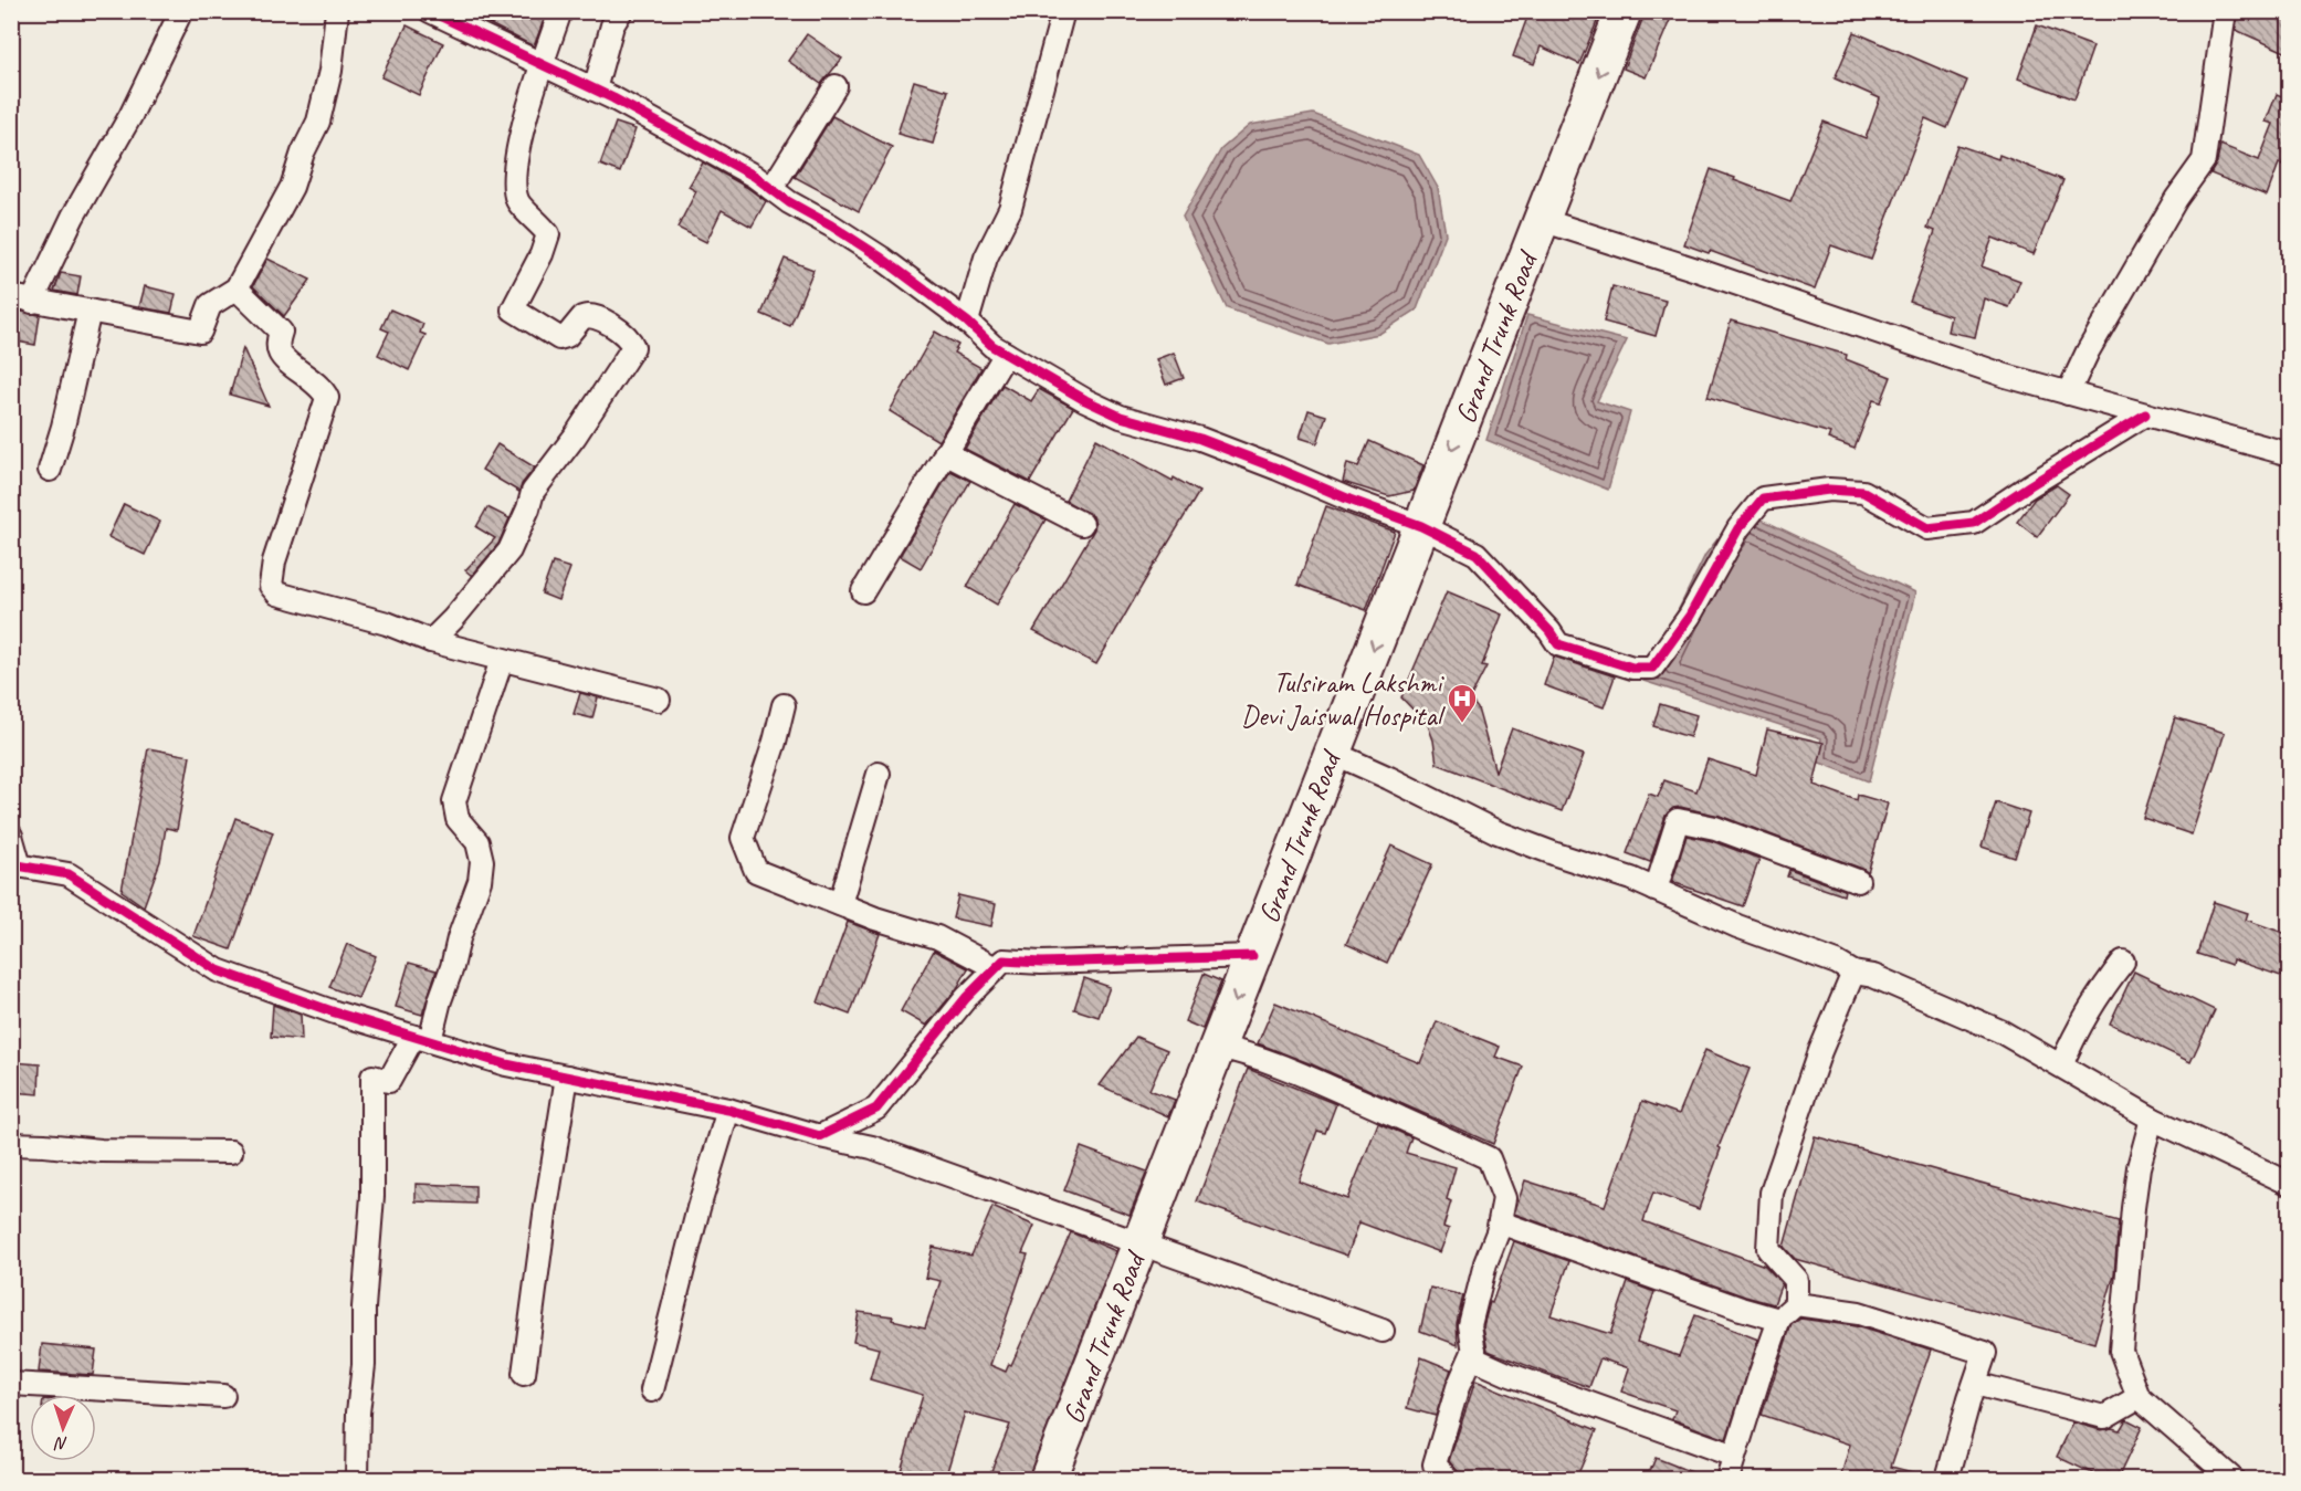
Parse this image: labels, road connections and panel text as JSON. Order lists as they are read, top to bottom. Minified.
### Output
{"streets":{"main road":["Grand Trunk Road"]},"one_way":["Grand Trunk Road"],"places":{"hospital":["Tulsiram Lakshmi Devi Jaiswal Hospital"]},"north":"bottom"}
